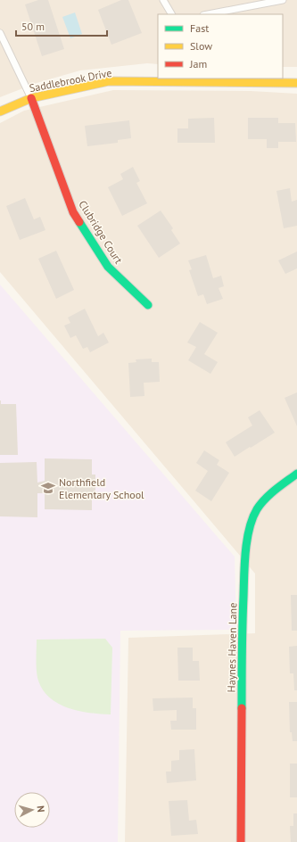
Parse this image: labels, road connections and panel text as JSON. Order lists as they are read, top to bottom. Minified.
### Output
{"streets":{"street":["Saddlebrook Drive","Clubridge Court","Haynes Haven Lane"]},"crossings":[["Saddlebrook Drive","Clubridge Court"]],"places":{"school or university":["Northfield Elementary School"]},"legend":["Fast","Slow","Jam"],"scale_bar":"50 m","north":"right"}
